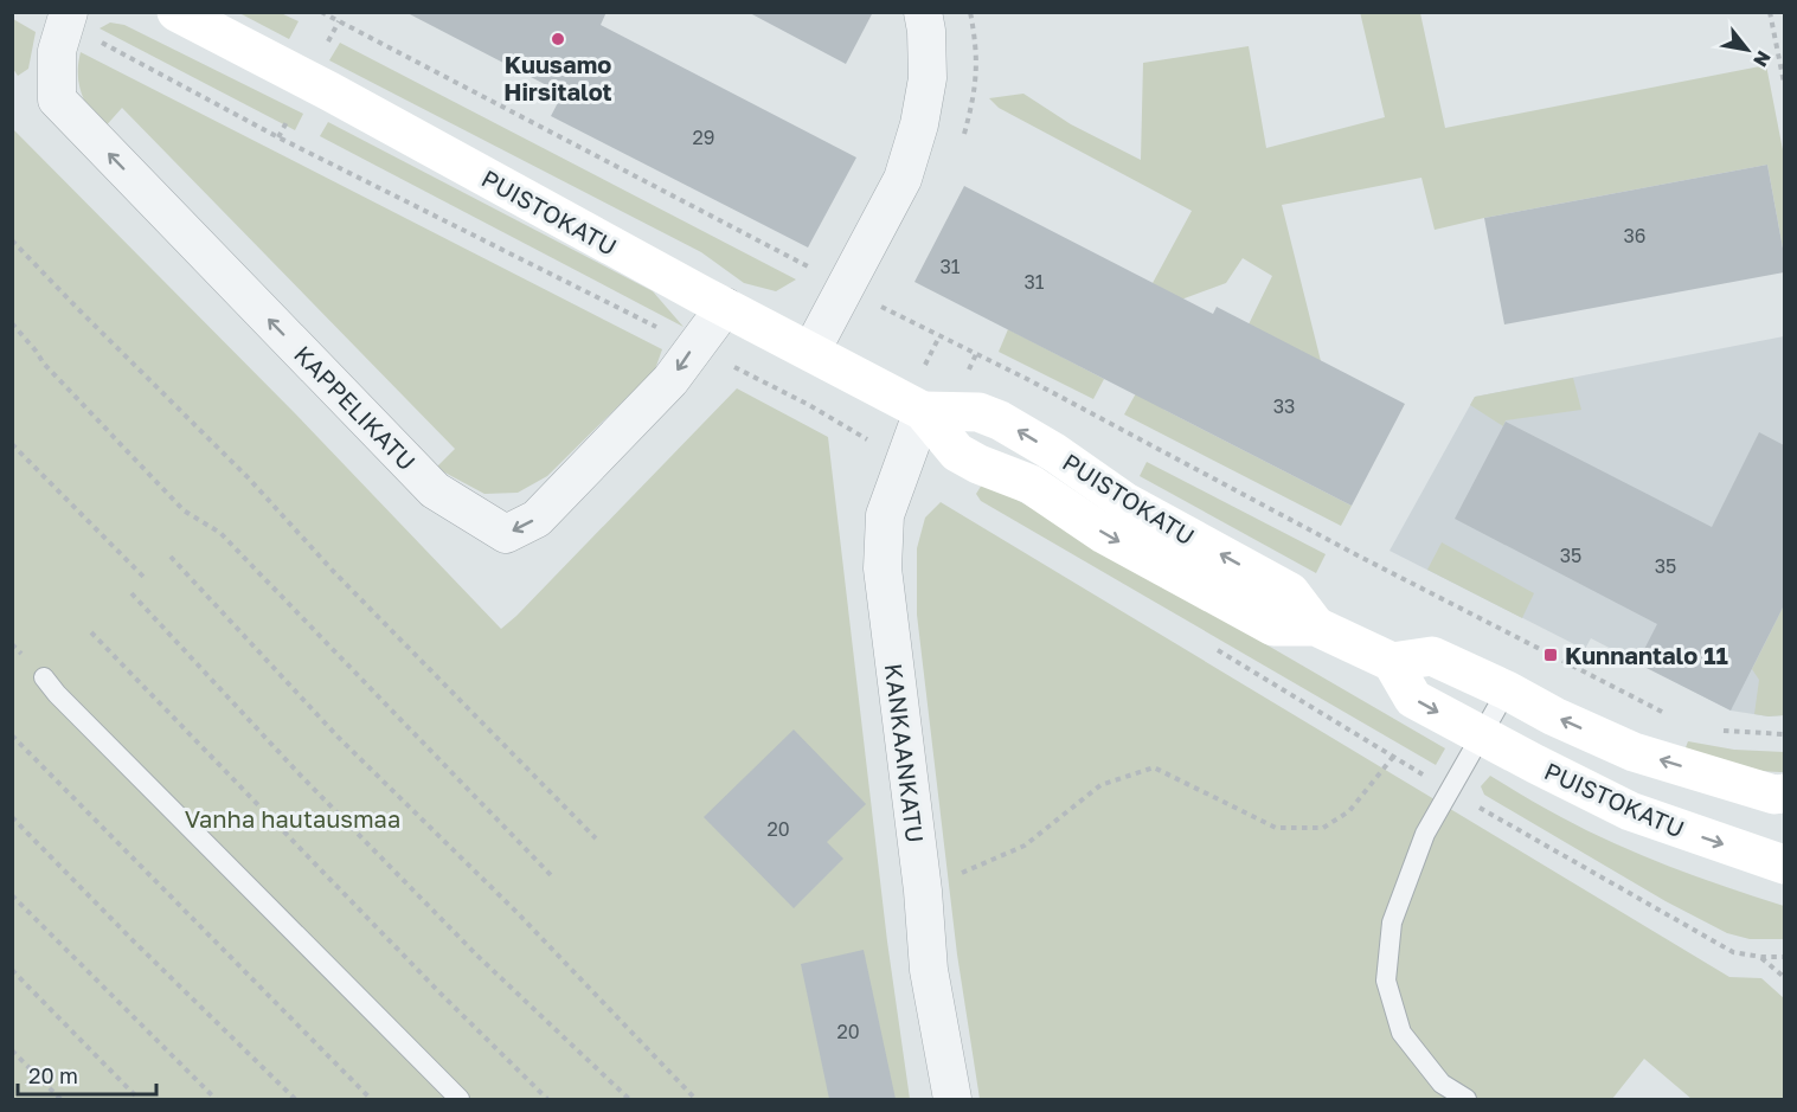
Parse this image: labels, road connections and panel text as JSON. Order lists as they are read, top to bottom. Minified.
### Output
{"streets":{"main road":["PUISTOKATU"],"street":["KAPPELIKATU","KANKAANKATU"]},"crossings":[["PUISTOKATU","KAPPELIKATU"],["PUISTOKATU","KANKAANKATU"]],"parks":["Vanha hautausmaa"],"places":{"other":["Kuusamo Hirsitalot"],"transit":["Kunnantalo 11"]},"house_numbers":["29","36","31","31","33","35","35","20","20"],"scale_bar":"20 m","north":"bottom right"}
